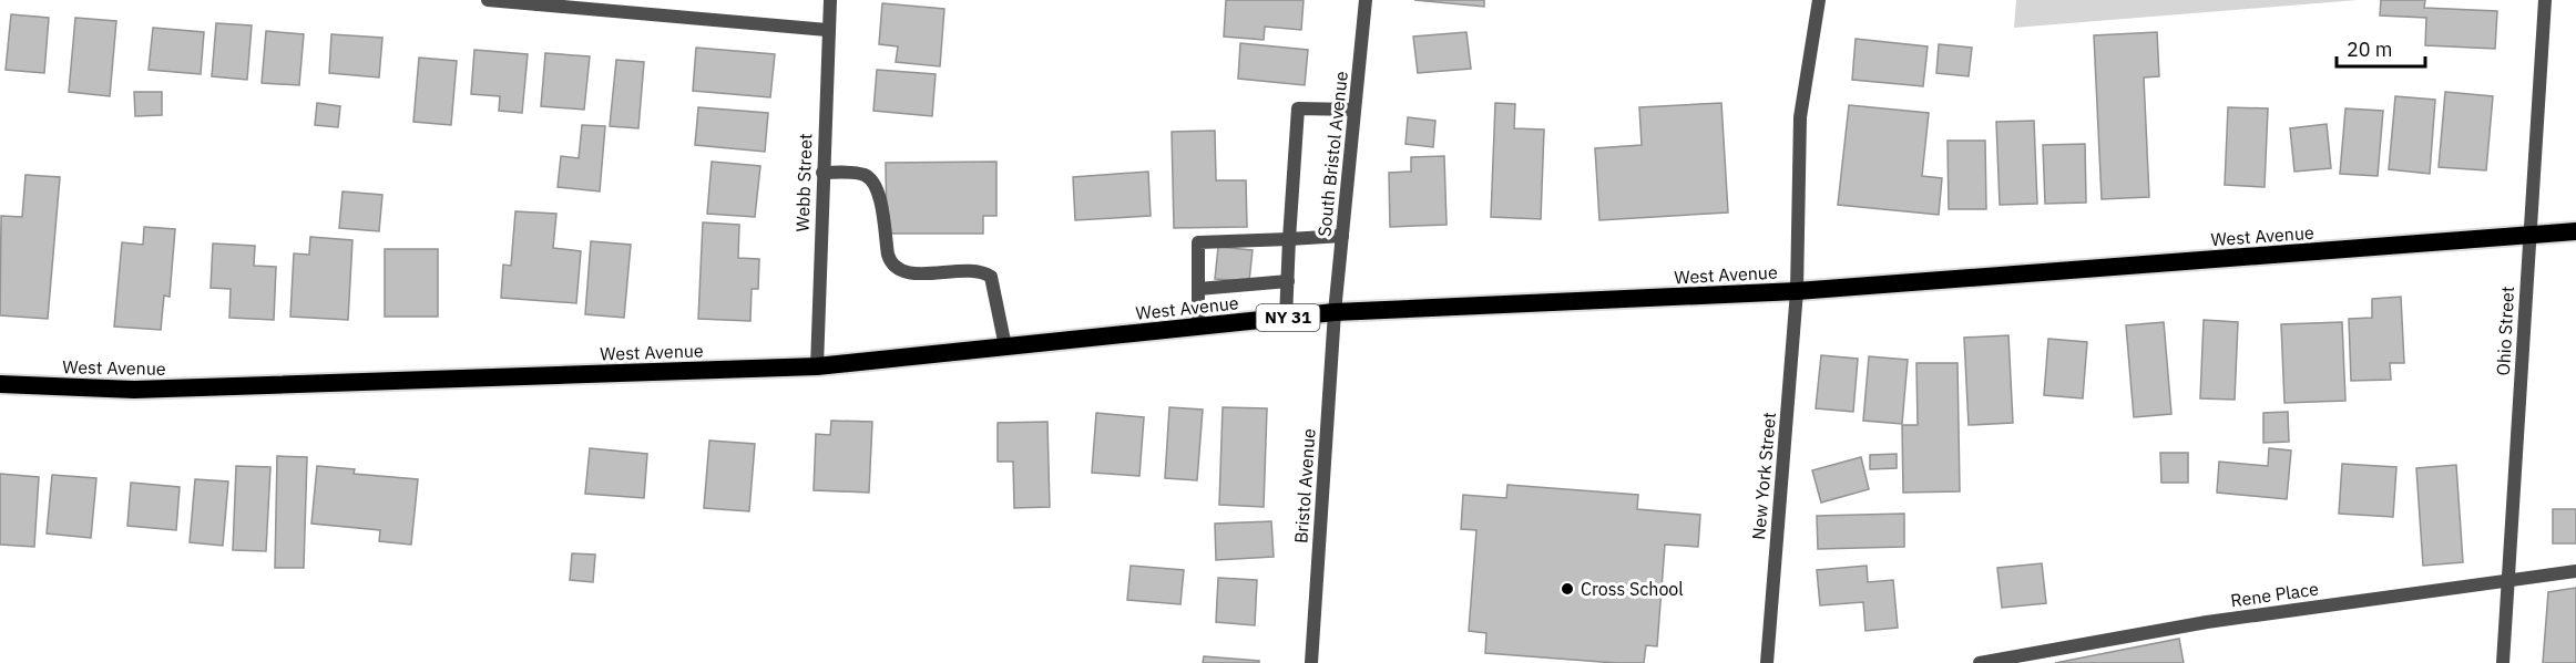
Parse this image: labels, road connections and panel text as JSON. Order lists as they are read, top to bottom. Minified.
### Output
{"streets":{"highway":["West Avenue","NY 31"],"street":["South Bristol Avenue","Webb Street","Ohio Street","New York Street","Bristol Avenue","Rene Place"]},"crossings":[["South Bristol Avenue","West Avenue"],["South Bristol Avenue","Bristol Avenue"],["Webb Street","West Avenue"],["West Avenue","Ohio Street"],["West Avenue","New York Street"],["West Avenue","Bristol Avenue"],["Ohio Street","Rene Place"]],"places":["Cross School"],"scale_bar":"20 m"}
